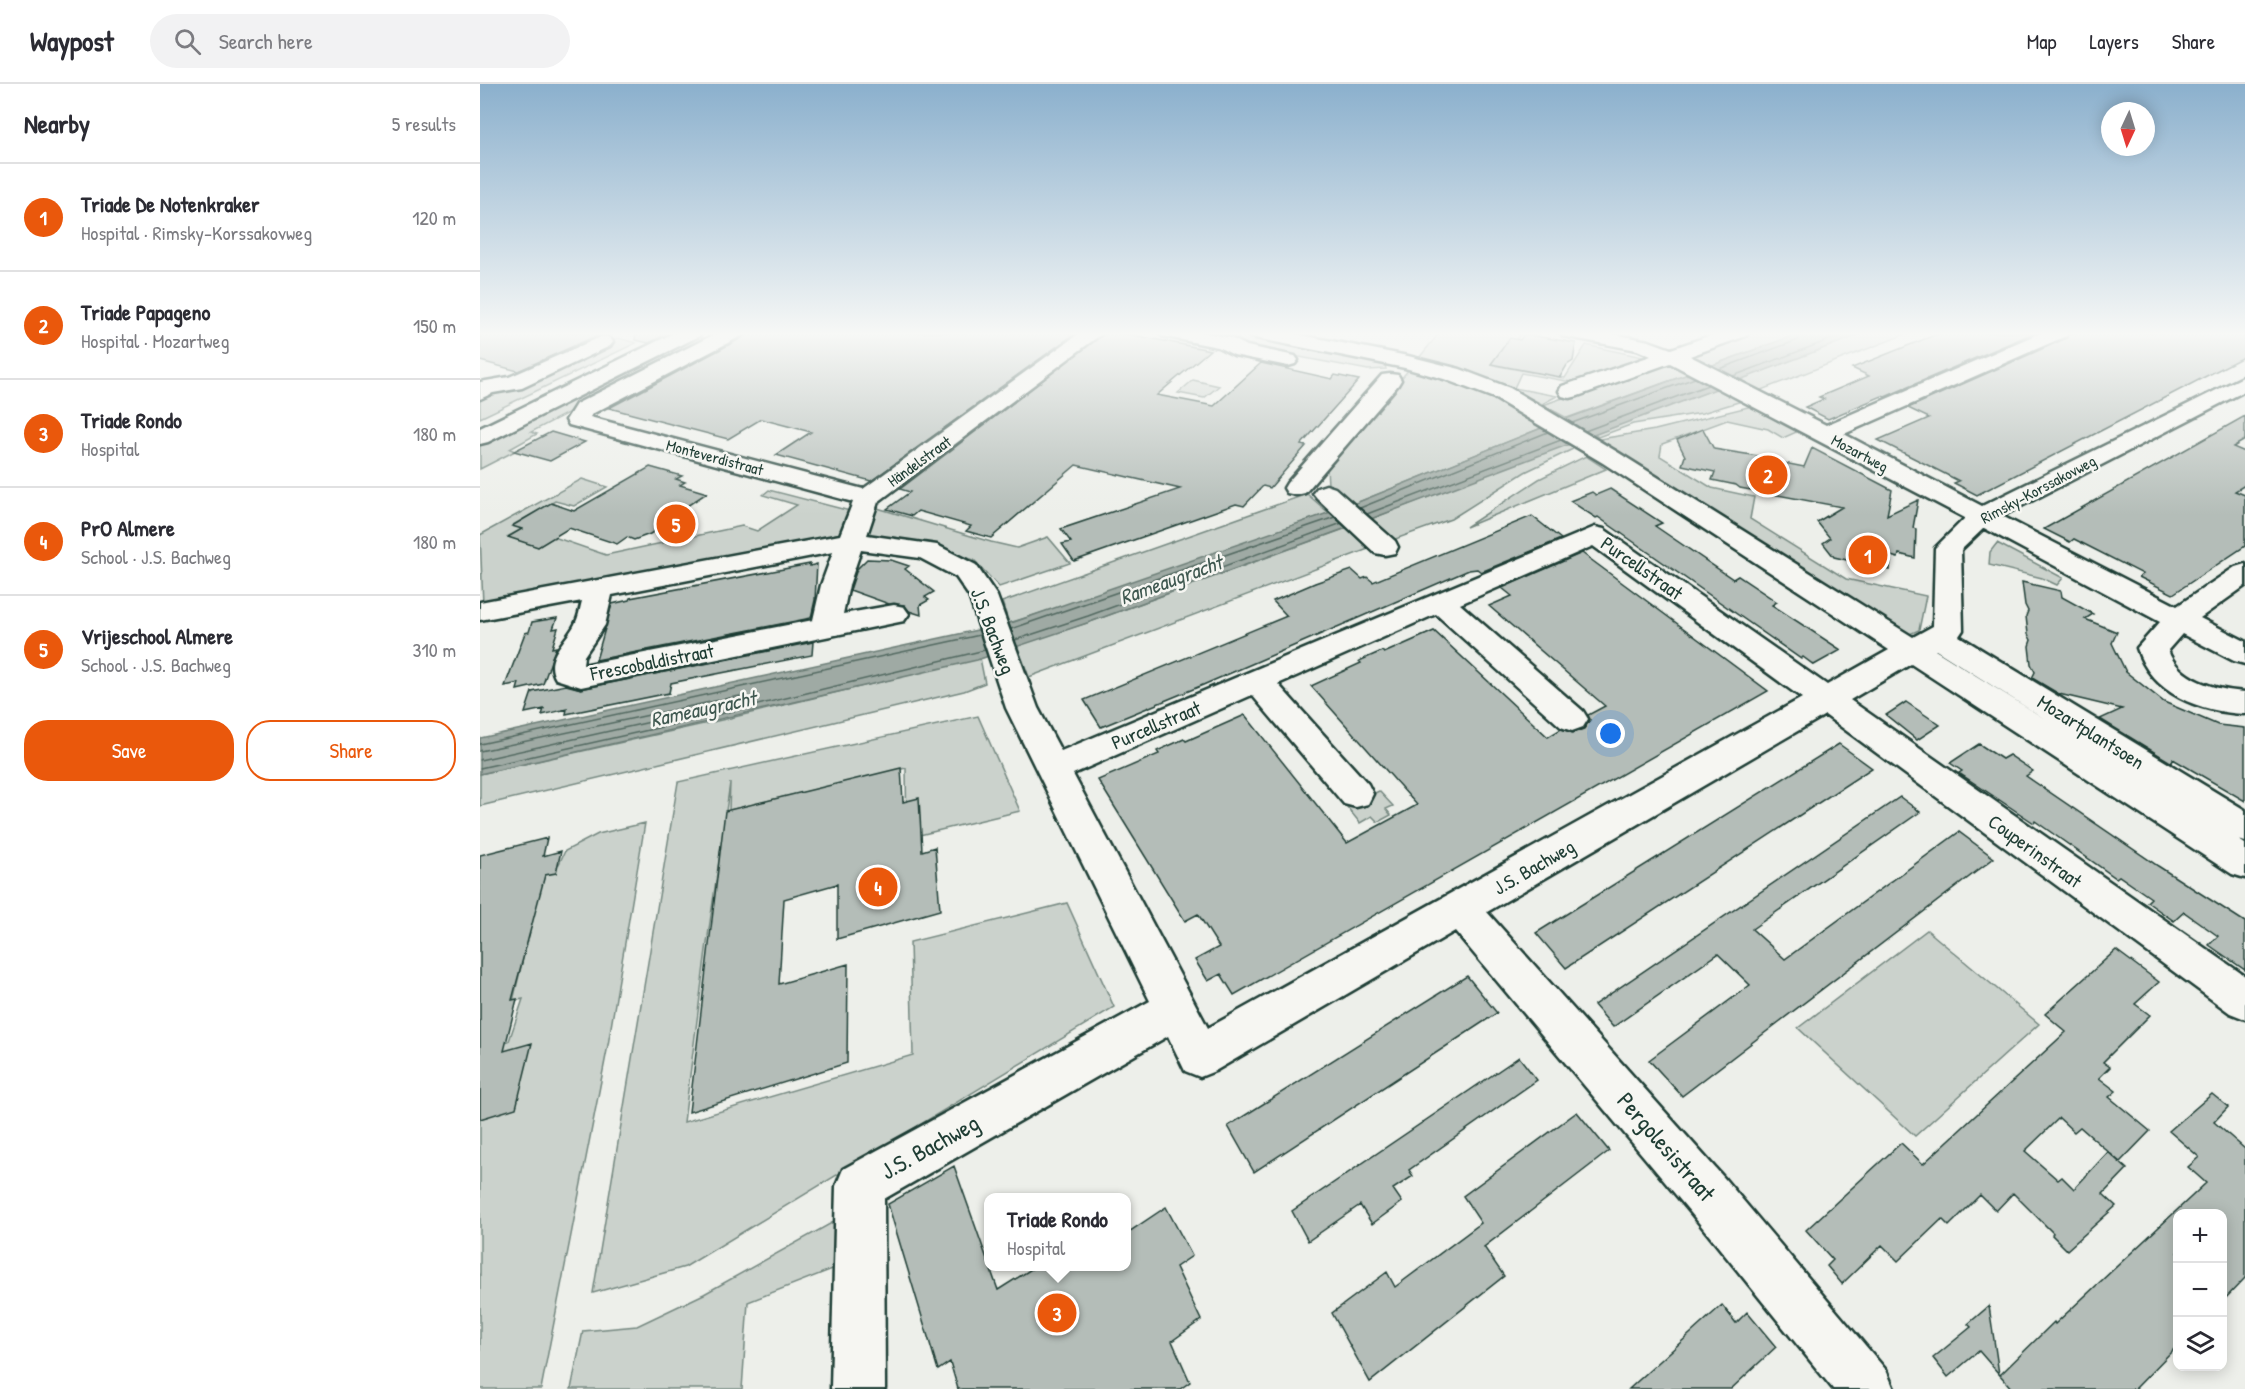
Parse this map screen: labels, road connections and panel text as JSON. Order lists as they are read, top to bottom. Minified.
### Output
{"streets":{"street":["Mozartweg","Monteverdistraat","Händelstraat","Rimsky-Korssakovweg","Purcellstraat","J.S. Bachweg","Frescobaldistraat","Mozartplantsoen","Couperinstraat","Pergolesistraat"]},"crossings":[["Mozartweg","Rimsky-Korssakovweg"],["Monteverdistraat","Händelstraat"],["Händelstraat","J.S. Bachweg"],["Rimsky-Korssakovweg","J.S. Bachweg"],["Rimsky-Korssakovweg","Mozartplantsoen"],["Purcellstraat","J.S. Bachweg"],["Purcellstraat","Couperinstraat"],["J.S. Bachweg","Frescobaldistraat"],["J.S. Bachweg","Mozartplantsoen"],["J.S. Bachweg","Couperinstraat"],["J.S. Bachweg","Pergolesistraat"]],"water":["Rameaugracht"],"north":"bottom","page":{"header":"Waypost","search":"Search here","nav":["Map","Layers","Share"],"heading":["Nearby","5 results"],"list":[{"mark":"1","name":"Triade De Notenkraker","note":"Hospital · Rimsky-Korssakovweg","value":"120 m"},{"mark":"2","name":"Triade Papageno","note":"Hospital · Mozartweg","value":"150 m"},{"mark":"3","name":"Triade Rondo","note":"Hospital","value":"180 m"},{"mark":"4","name":"PrO Almere","note":"School · J.S. Bachweg","value":"180 m"},{"mark":"5","name":"Vrijeschool Almere","note":"School · J.S. Bachweg","value":"310 m"}],"pins":["2","5","1","4","3"],"buttons":["Save","Share"],"popup":["Triade Rondo","Hospital"],"map_buttons":["+","−"]}}
